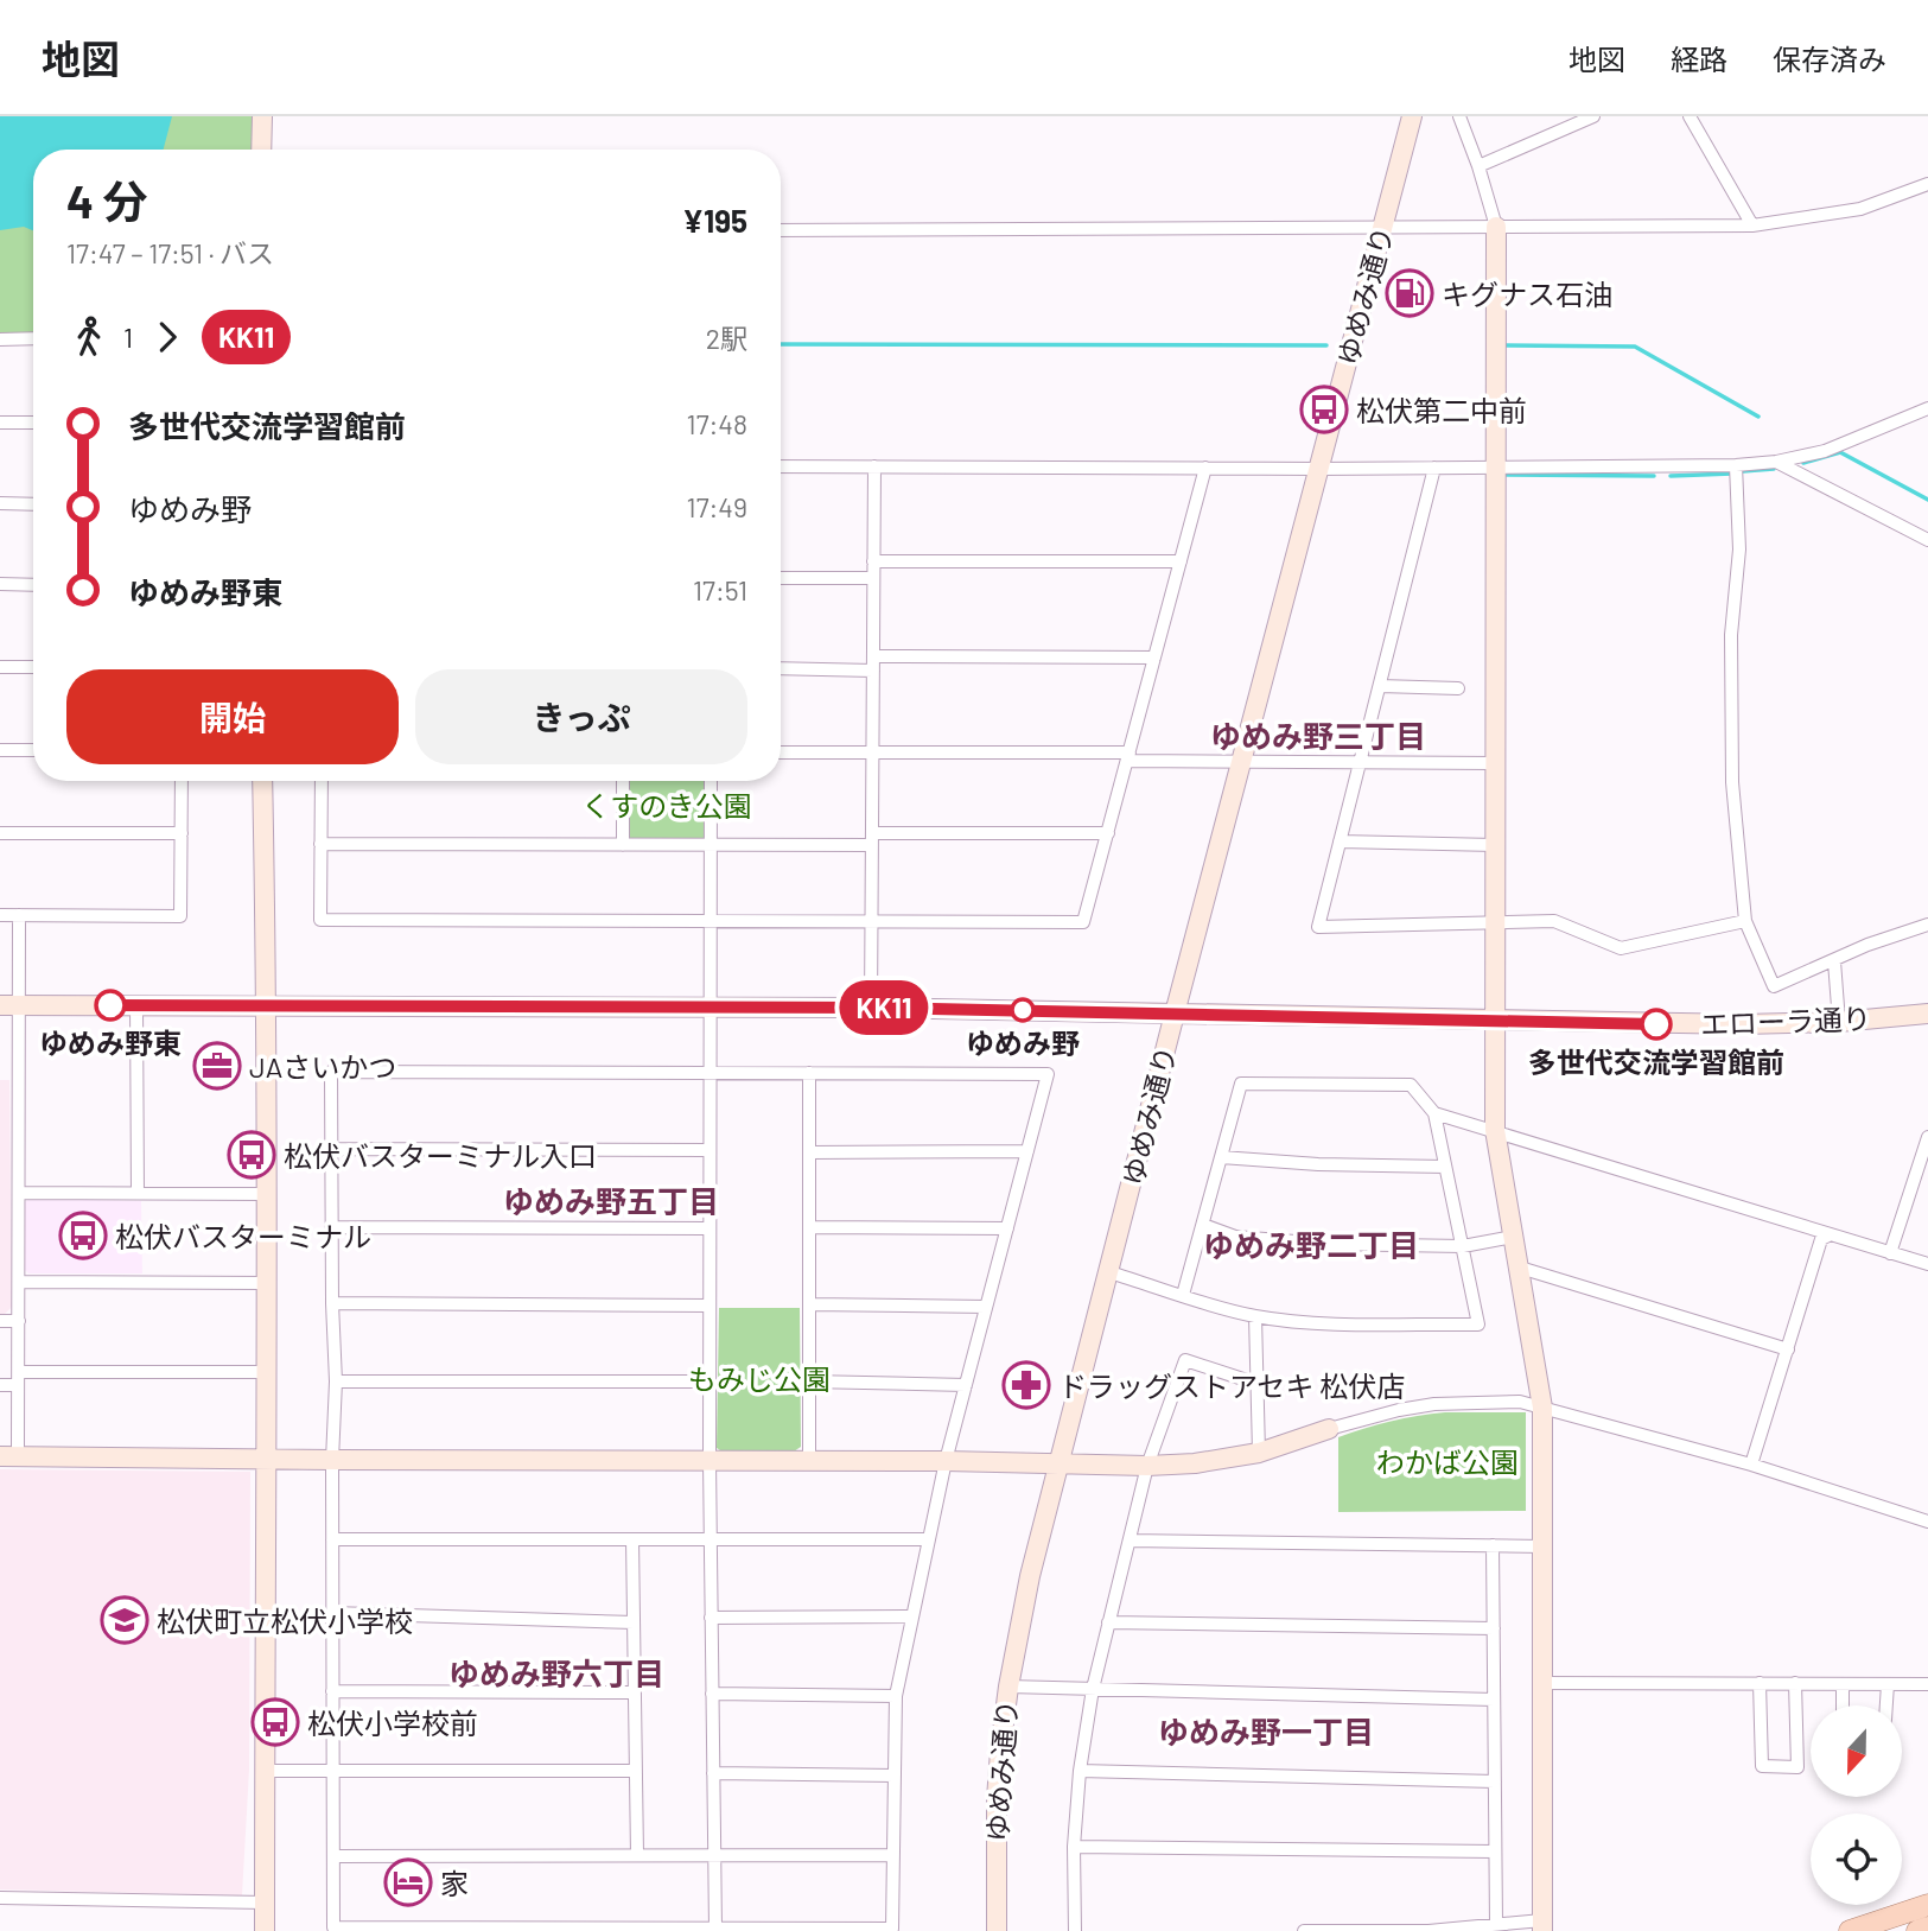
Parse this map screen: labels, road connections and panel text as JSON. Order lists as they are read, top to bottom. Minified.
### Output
{"streets":{"street":["ゆめみ通り","エローラ通り"]},"crossings":[["ゆめみ通り","エローラ通り"]],"districts":["ゆめみ野三丁目","ゆめみ野五丁目","ゆめみ野二丁目","ゆめみ野六丁目","ゆめみ野一丁目"],"parks":["くすのき公園","もみじ公園","わかば公園"],"places":{"fuel station":["キグナス石油"],"bus stop":["松伏第二中前","松伏バスターミナル入口","松伏バスターミナル","松伏小学校前"],"other":["ゆめみ野東","ゆめみ野","多世代交流学習館前"],"office":["JAさいかつ"],"pharmacy":["ドラッグストアセキ 松伏店"],"school or university":["松伏町立松伏小学校"],"hotel":["家"]},"lines":["bus line KK11"],"north":"bottom","page":{"header":"地図","nav":["地図","経路","保存済み"],"on_map":"KK11","heading":["4 分","17:47 – 17:51 · バス","¥195"],"legs":["1","KK11","2駅"],"list":[{"name":"多世代交流学習館前","value":"17:48"},{"name":"ゆめみ野","value":"17:49"},{"name":"ゆめみ野東","value":"17:51"}],"buttons":["開始","きっぷ"]}}
